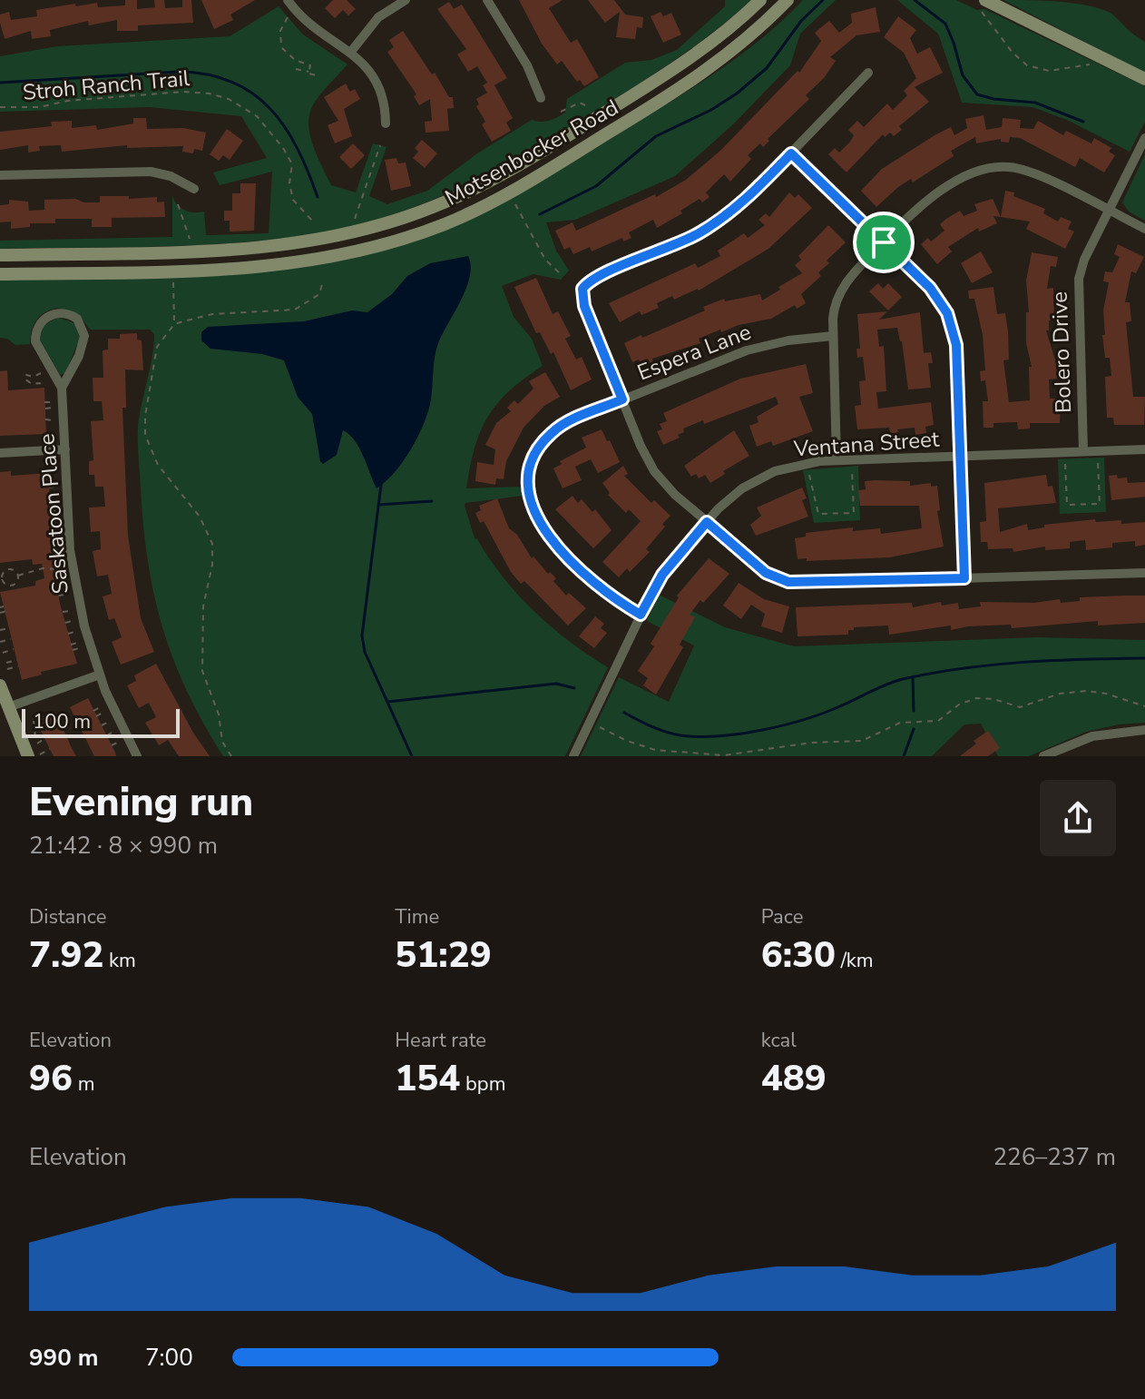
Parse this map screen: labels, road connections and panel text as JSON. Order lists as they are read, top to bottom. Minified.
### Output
{"streets":{"main road":["Motsenbocker Road"],"street":["Espera Lane","Bolero Drive","Ventana Street","Saskatoon Place"],"path":["Stroh Ranch Trail"]},"crossings":[["Espera Lane","Ventana Street"],["Bolero Drive","Ventana Street"]],"scale_bar":"100 m","page":{"scale":"100 m","heading":["Evening run","21:42 · 8 × 990 m"],"stats":[["Distance","7.92 km"],["Time","51:29"],["Pace","6:30 /km"],["Elevation","96 m"],["Heart rate","154 bpm"],["kcal","489"]],"chart":["Elevation","226–237 m"],"list":[{"name":"990 m","note":"7:00"}]}}
